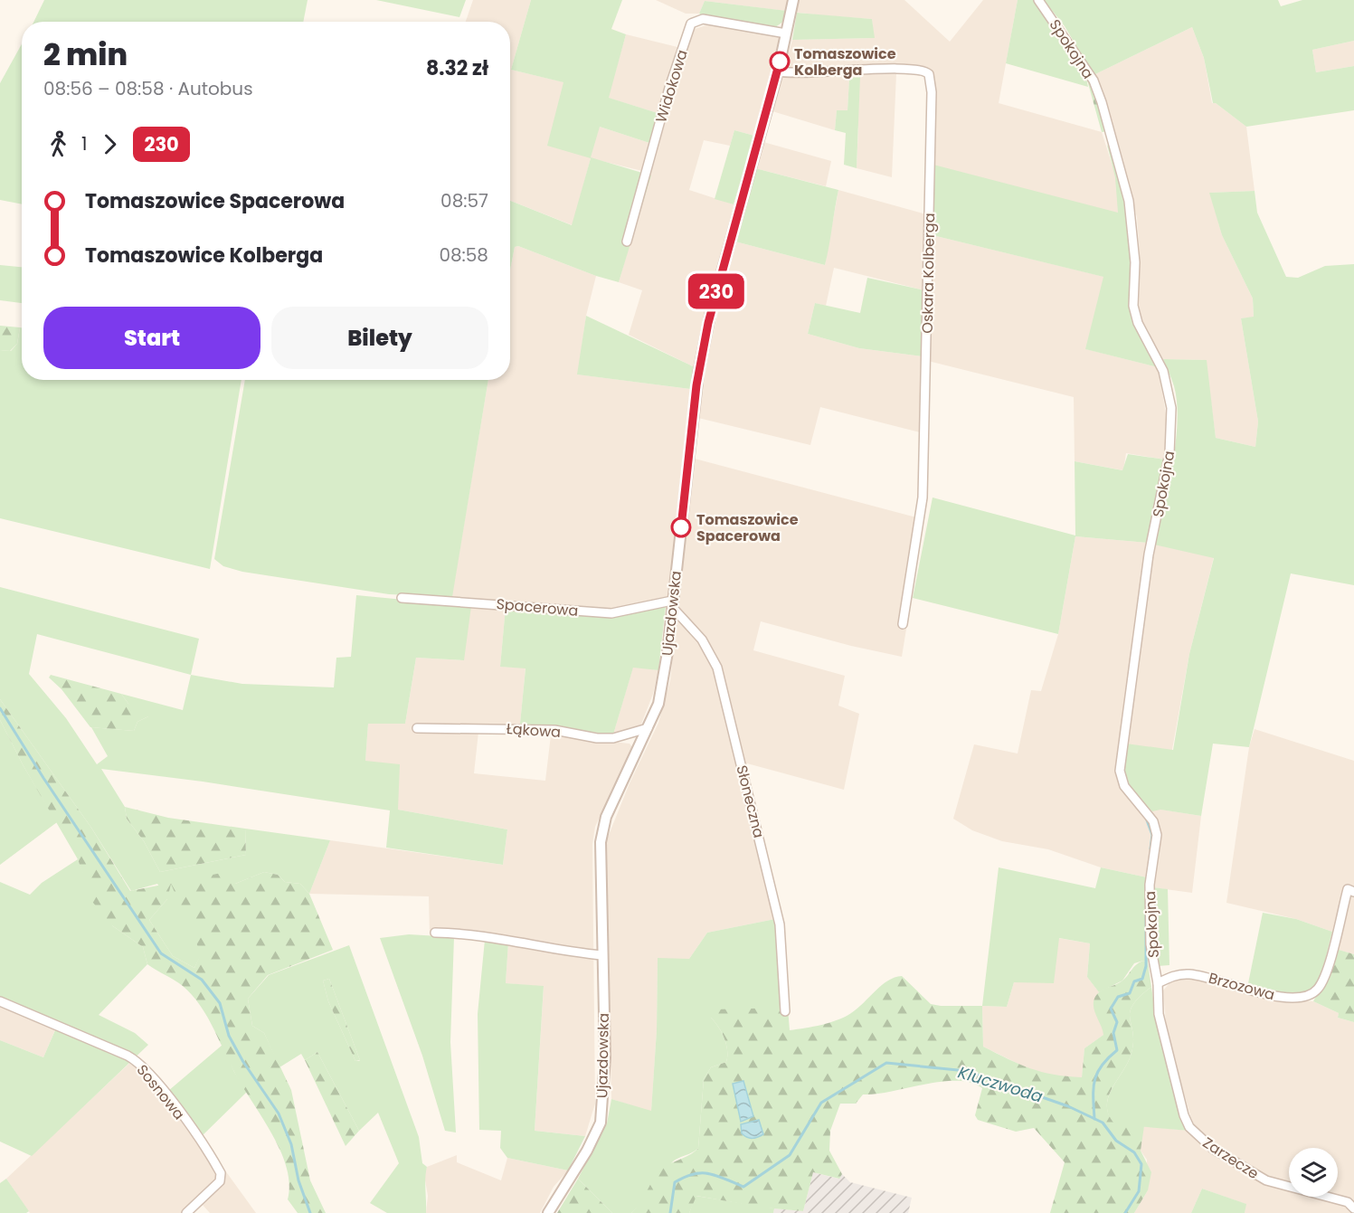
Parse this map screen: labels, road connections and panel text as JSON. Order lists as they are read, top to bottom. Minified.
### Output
{"streets":{"street":["Spokojna","Widokowa","Oskara Kolberga","Spacerowa","Ujazdowska","Łąkowa","Słoneczna","Brzozowa","Sosnowa","Zarzecze"]},"crossings":[["Spokojna","Brzozowa"],["Spokojna","Zarzecze"],["Widokowa","Ujazdowska"],["Oskara Kolberga","Ujazdowska"],["Spacerowa","Ujazdowska"],["Spacerowa","Słoneczna"],["Ujazdowska","Łąkowa"],["Ujazdowska","Słoneczna"],["Brzozowa","Zarzecze"]],"water":["Kluczwoda"],"places":["Tomaszowice Kolberga","Tomaszowice Spacerowa"],"lines":["bus line 230"],"page":{"on_map":"230","heading":["2 min","08:56 – 08:58 · Autobus","8.32 zł"],"legs":["1","230"],"list":[{"name":"Tomaszowice Spacerowa","value":"08:57"},{"name":"Tomaszowice Kolberga","value":"08:58"}],"buttons":["Start","Bilety"]}}
